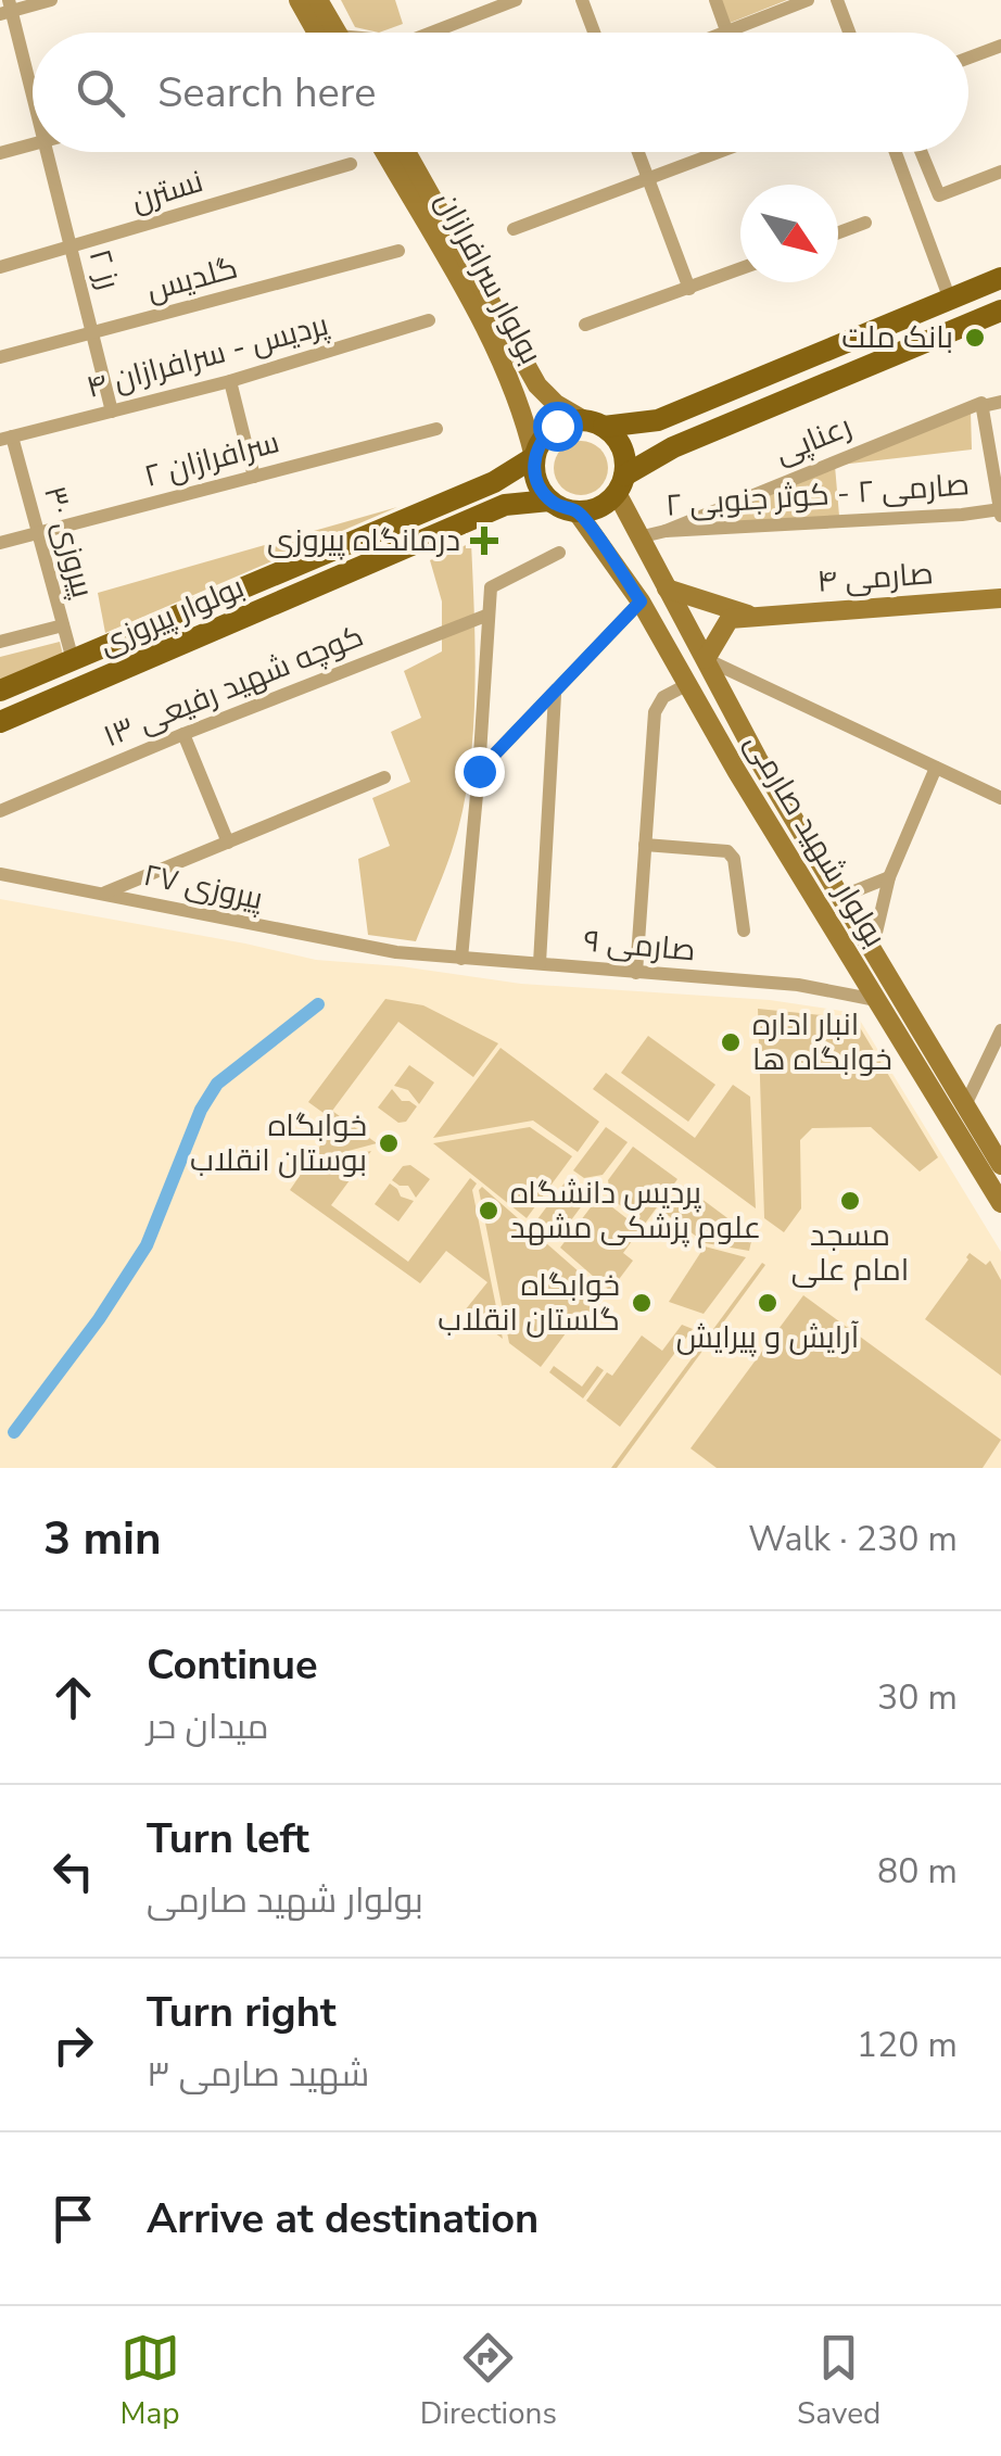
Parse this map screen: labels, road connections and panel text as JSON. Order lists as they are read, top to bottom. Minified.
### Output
{"streets":{"main road":["بولوار سرافرازان","صارمی ۴","بولوار پیروزی","بولوار شهید صارمی"],"street":["نسترن","رز ۲","گلدیس","پردیس - سرافرازان ۴","رعناپی","سرافرازان ۲","صارمی ۲ - کوثر جنوبی ۲","پیروزی ۳۰","کوچه شهید رفیعی ۱۳","پیروزی ۲۷","صارمی ۹"]},"crossings":[["نسترن","رز ۲"],["رز ۲","گلدیس"],["رز ۲","پردیس - سرافرازان ۴"],["بولوار سرافرازان","بولوار پیروزی"],["بولوار سرافرازان","بولوار شهید صارمی"],["پردیس - سرافرازان ۴","پیروزی ۳۰"],["رعناپی","صارمی ۲ - کوثر جنوبی ۲"],["سرافرازان ۲","پیروزی ۳۰"],["صارمی ۲ - کوثر جنوبی ۲","بولوار شهید صارمی"],["پیروزی ۳۰","بولوار پیروزی"],["بولوار پیروزی","بولوار شهید صارمی"],["بولوار شهید صارمی","صارمی ۹"],["پیروزی ۲۷","صارمی ۹"]],"places":{"other":["بانک ملت","انبار اداره خوابگاه ها","خوابگاه بوستان انقلاب","مسجد امام علی","پردیس دانشگاه علوم پزشکی مشهد","خوابگاه گلستان انقلاب","آرایش و پیرایش"],"health":["درمانگاه پیروزی"]},"north":"bottom right","page":{"search":"Search here","heading":["3 min","Walk · 230 m"],"list":[["Continue","میدان حر","30 m"],["Turn left","بولوار شهید صارمی","80 m"],["Turn right","شهید صارمی ۳","120 m"],"Arrive at destination"],"nav":["Map","Directions","Saved"]}}
